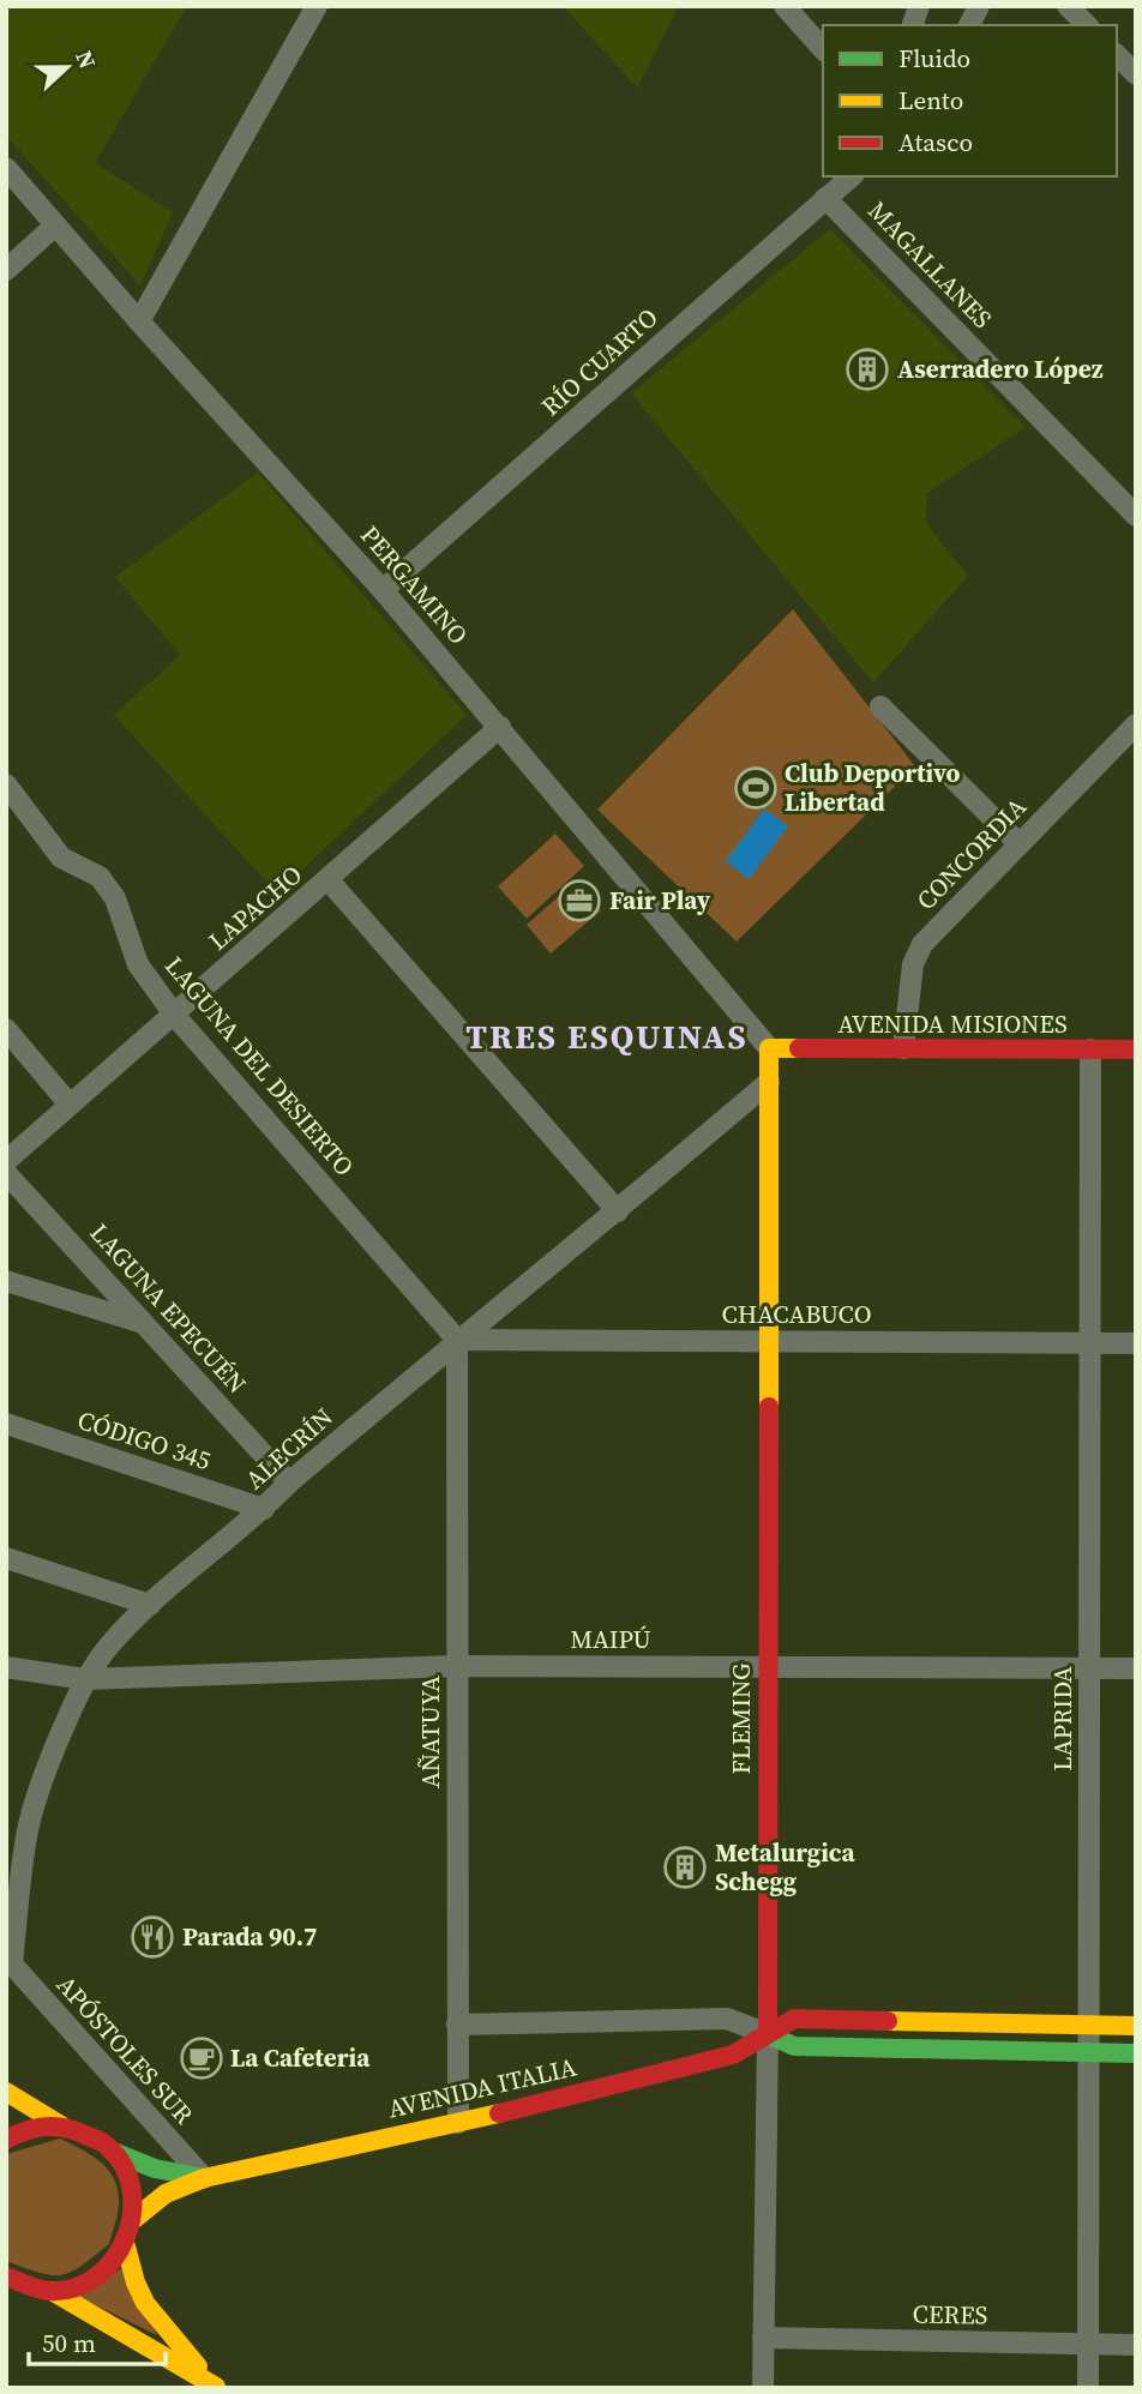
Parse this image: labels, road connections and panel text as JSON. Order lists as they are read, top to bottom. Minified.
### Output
{"streets":{"main road":["AVENIDA MISIONES","FLEMING","AVENIDA ITALIA"],"street":["MAGALLANES","RÍO CUARTO","PERGAMINO","CONCORDIA","LAPACHO","LAGUNA DEL DESIERTO","LAGUNA EPECUÉN","CHACABUCO","CÓDIGO 345","ALECRÍN","MAIPÚ","LAPRIDA","AÑATUYA","APÓSTOLES SUR","CERES"]},"crossings":[["MAGALLANES","RÍO CUARTO"],["RÍO CUARTO","PERGAMINO"],["PERGAMINO","LAPACHO"],["PERGAMINO","AVENIDA MISIONES"],["PERGAMINO","FLEMING"],["CONCORDIA","AVENIDA MISIONES"],["LAPACHO","LAGUNA DEL DESIERTO"],["AVENIDA MISIONES","FLEMING"],["AVENIDA MISIONES","LAPRIDA"],["LAGUNA DEL DESIERTO","CHACABUCO"],["LAGUNA DEL DESIERTO","ALECRÍN"],["LAGUNA DEL DESIERTO","AÑATUYA"],["LAGUNA EPECUÉN","ALECRÍN"],["CHACABUCO","ALECRÍN"],["CHACABUCO","FLEMING"],["CHACABUCO","LAPRIDA"],["CHACABUCO","AÑATUYA"],["CÓDIGO 345","ALECRÍN"],["ALECRÍN","MAIPÚ"],["ALECRÍN","FLEMING"],["ALECRÍN","AÑATUYA"],["ALECRÍN","APÓSTOLES SUR"],["MAIPÚ","FLEMING"],["MAIPÚ","LAPRIDA"],["MAIPÚ","AÑATUYA"],["FLEMING","AVENIDA ITALIA"],["FLEMING","CERES"],["LAPRIDA","AVENIDA ITALIA"],["LAPRIDA","CERES"],["AÑATUYA","AVENIDA ITALIA"],["APÓSTOLES SUR","AVENIDA ITALIA"]],"districts":["TRES ESQUINAS"],"places":{"building":["Aserradero López","Metalurgica Schegg"],"sports":["Club Deportivo Libertad"],"office":["Fair Play"],"restaurant":["Parada 90.7"],"cafe":["La Cafeteria"]},"legend":["Fluido","Lento","Atasco"],"scale_bar":"50 m","north":"right"}
